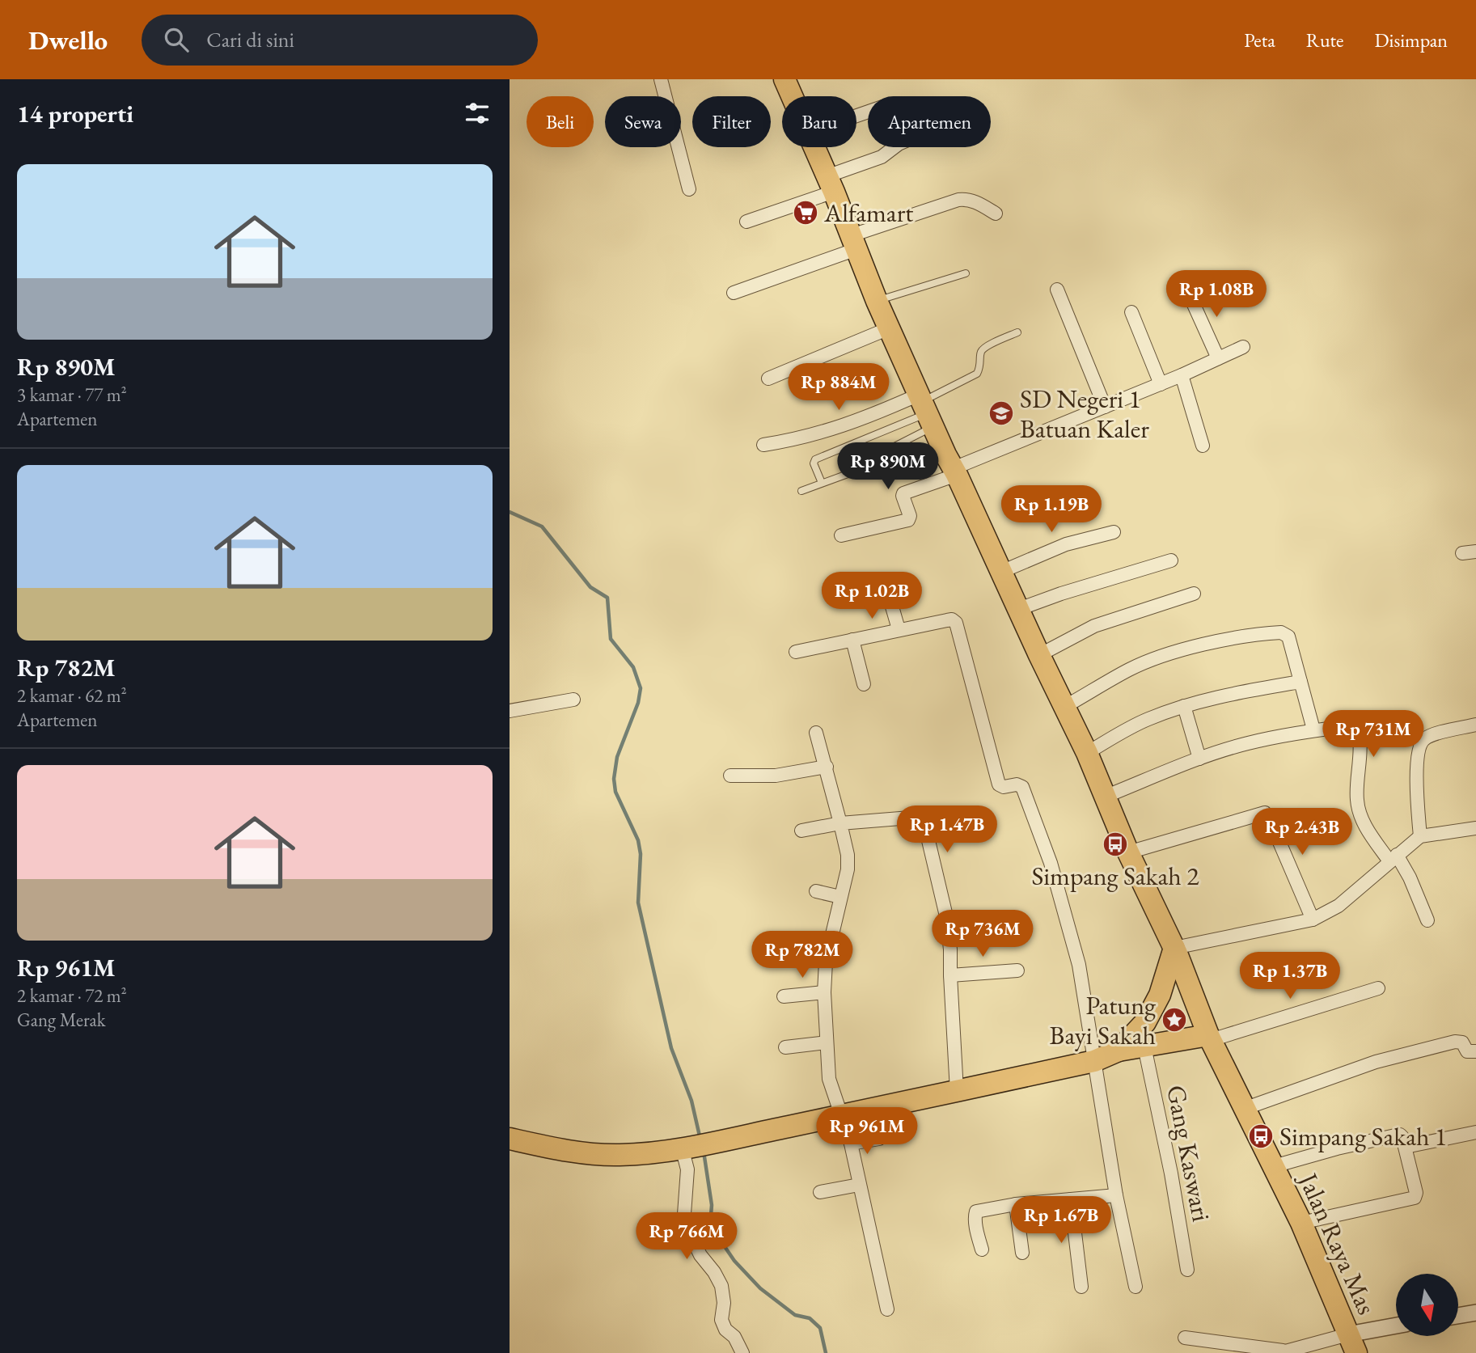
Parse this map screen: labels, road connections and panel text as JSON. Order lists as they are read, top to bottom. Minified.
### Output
{"streets":{"highway":["Jalan Raya Mas"],"street":["Gang Kaswari"]},"places":{"supermarket":["Alfamart"],"school or university":["SD Negeri 1 Batuan Kaler"],"bus stop":["Simpang Sakah 2","Simpang Sakah 1"],"place":["Patung Bayi Sakah"]},"north":"bottom","page":{"header":"Dwello","search":"Cari di sini","nav":["Peta","Rute","Disimpan"],"heading":"14 properti","chip":["Beli","Sewa","Filter","Baru","Apartemen"],"list":[{"name":"Rp 890M","note":"3 kamar · 77 m² · Apartemen"},{"name":"Rp 782M","note":"2 kamar · 62 m² · Apartemen"},{"name":"Rp 961M","note":"2 kamar · 72 m² · Gang Merak"}],"price":["Rp 1.08B","Rp 884M","Rp 890M","Rp 1.19B","Rp 1.02B","Rp 731M","Rp 1.47B","Rp 2.43B","Rp 736M","Rp 782M","Rp 1.37B","Rp 961M","Rp 1.67B","Rp 766M"]}}
